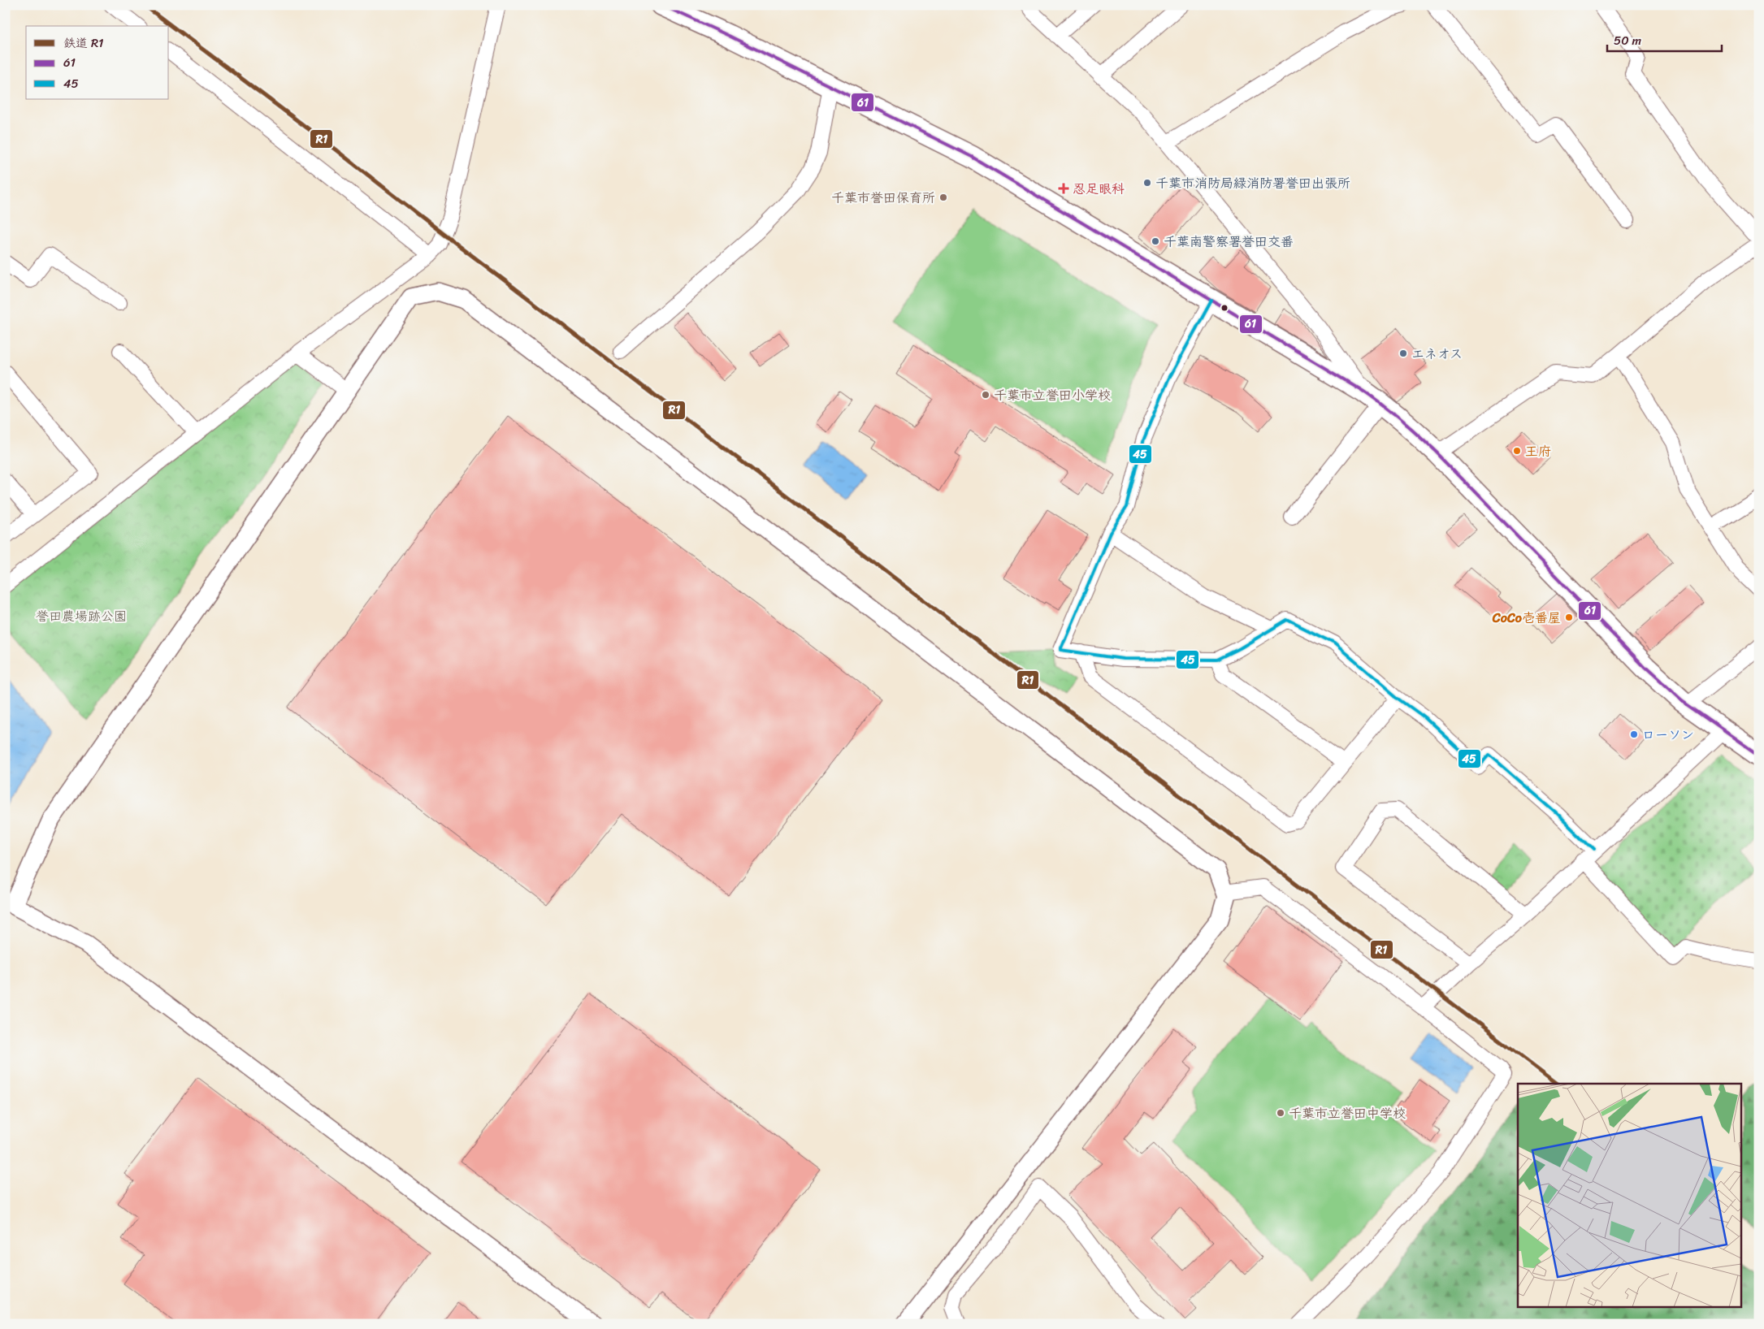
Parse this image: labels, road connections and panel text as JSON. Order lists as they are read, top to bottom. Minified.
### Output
{"parks":["誉田農場跡公園"],"places":{"other":["千葉市消防局緑消防署誉田出張所","千葉市誉田保育所","千葉南警察署誉田交番","エネオス","千葉市立誉田小学校","王府","CoCo壱番屋","ローソン","千葉市立誉田中学校"],"health":["忍足眼科"]},"lines":["rail line R1","transit line 61","transit line 45"],"legend":["鉄道 R1","61","45"],"scale_bar":"50 m"}
